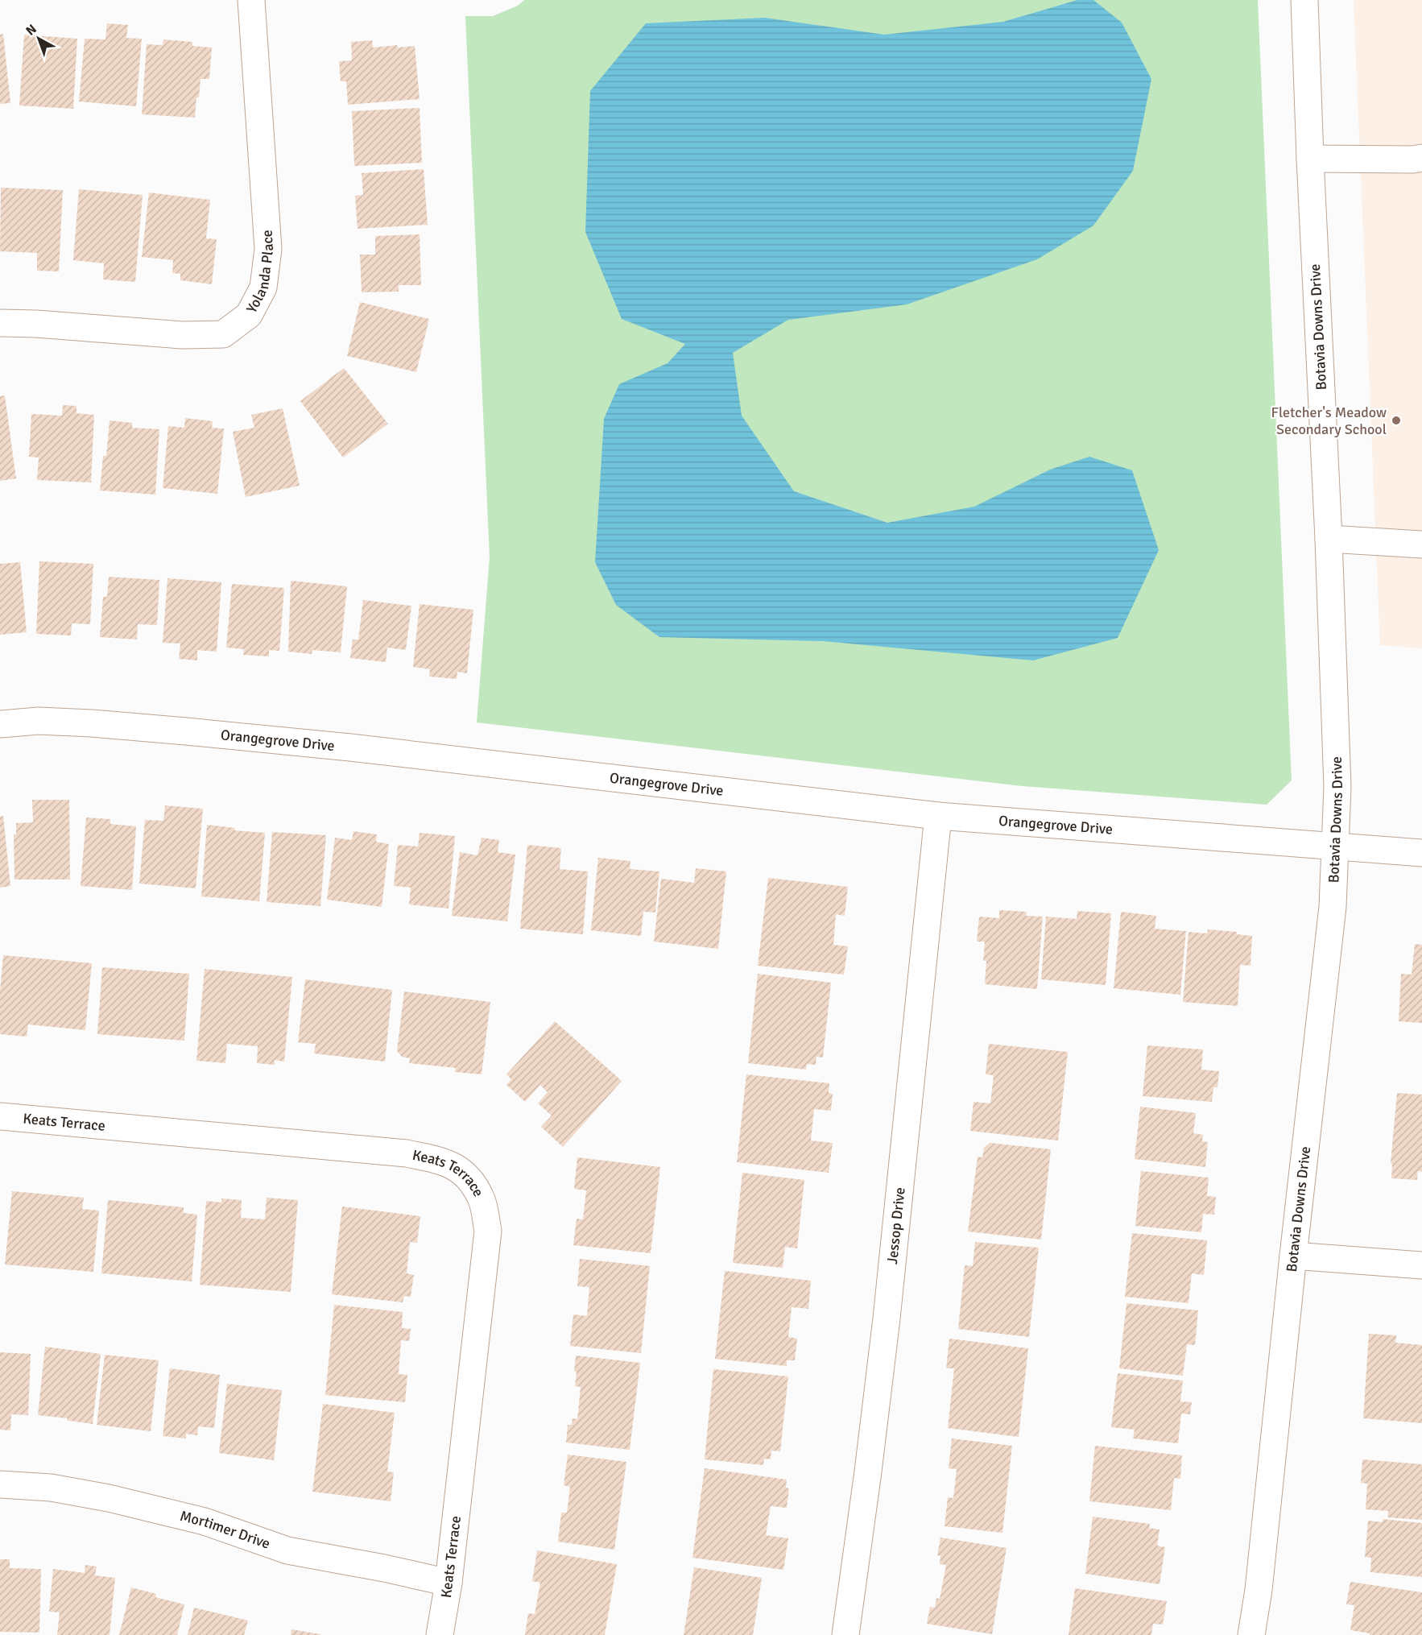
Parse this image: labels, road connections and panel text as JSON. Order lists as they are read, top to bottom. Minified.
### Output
{"streets":{"street":["Yolanda Place","Botavia Downs Drive","Orangegrove Drive","Keats Terrace","Jessop Drive","Mortimer Drive"]},"crossings":[["Botavia Downs Drive","Orangegrove Drive"],["Orangegrove Drive","Jessop Drive"],["Keats Terrace","Mortimer Drive"]],"places":["Fletcher's Meadow Secondary School"],"north":"top left"}
